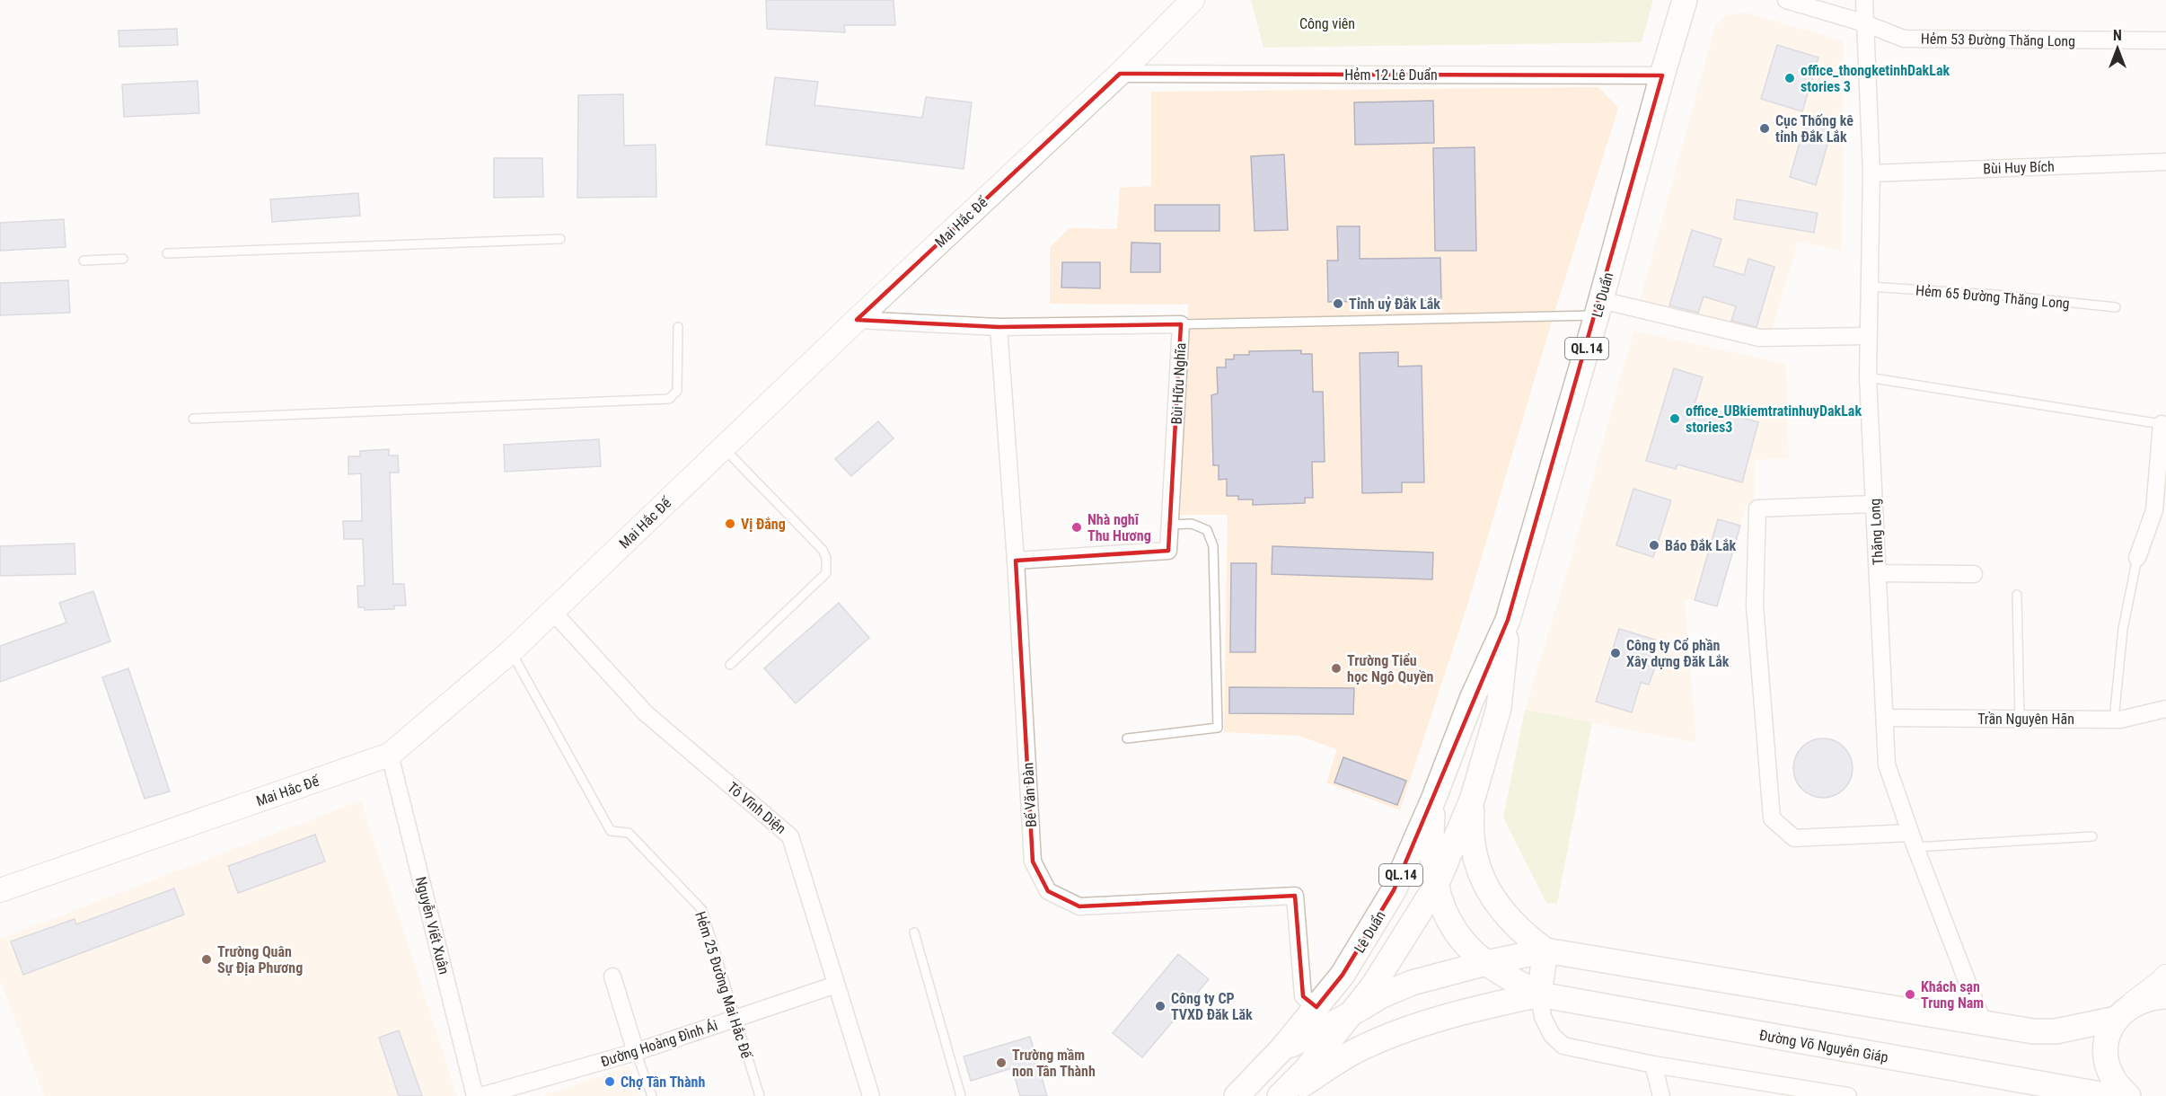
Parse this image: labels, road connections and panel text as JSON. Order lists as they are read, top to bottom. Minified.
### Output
{"streets":{"main road":["Lê Duẩn","QL.14","Đường Võ Nguyên Giáp"],"street":["Hẻm 53 Đường Thăng Long","Hẻm 12 Lê Duẩn","Bùi Huy Bích","Mai Hắc Đế","Bùi Hữu Nghĩa","Thăng Long","Trần Nguyên Hãn","Bế Văn Đàn","Tô Vĩnh Diện","Nguyễn Viết Xuân","Đường Hoàng Đình Ái"],"lane":["Hẻm 65 Đường Thăng Long","Hẻm 25 Đường Mai Hắc Đế"]},"crossings":[["Hẻm 53 Đường Thăng Long","Thăng Long"],["Hẻm 12 Lê Duẩn","Mai Hắc Đế"],["Hẻm 12 Lê Duẩn","Lê Duẩn"],["Bùi Huy Bích","Thăng Long"],["Mai Hắc Đế","Bùi Hữu Nghĩa"],["Mai Hắc Đế","Tô Vĩnh Diện"],["Mai Hắc Đế","Nguyễn Viết Xuân"],["Mai Hắc Đế","Hẻm 25 Đường Mai Hắc Đế"],["Lê Duẩn","Bế Văn Đàn"],["Hẻm 65 Đường Thăng Long","Thăng Long"],["Bùi Hữu Nghĩa","Bế Văn Đàn"],["Thăng Long","Trần Nguyên Hãn"],["Tô Vĩnh Diện","Đường Hoàng Đình Ái"],["Hẻm 25 Đường Mai Hắc Đế","Đường Hoàng Đình Ái"]],"parks":["Công viên"],"places":["office_thongketinhDakLak stories 3","Cục Thống kê tỉnh Đắk Lắk","Tỉnh uỷ Đắk Lắk","office_UBkiemtratinhuyDakLak stories3","Vị Đắng","Nhà nghĩ Thu Hương","Báo Đắk Lắk","Công ty Cổ phần Xây dựng Đăk Lắk","Trường Tiểu học Ngô Quyền","Trường Quân Sự Địa Phương","Khách sạn Trung Nam","Công ty CP TVXD Đăk Lăk","Trường mầm non Tân Thành","Chợ Tân Thành"],"north":"top"}
